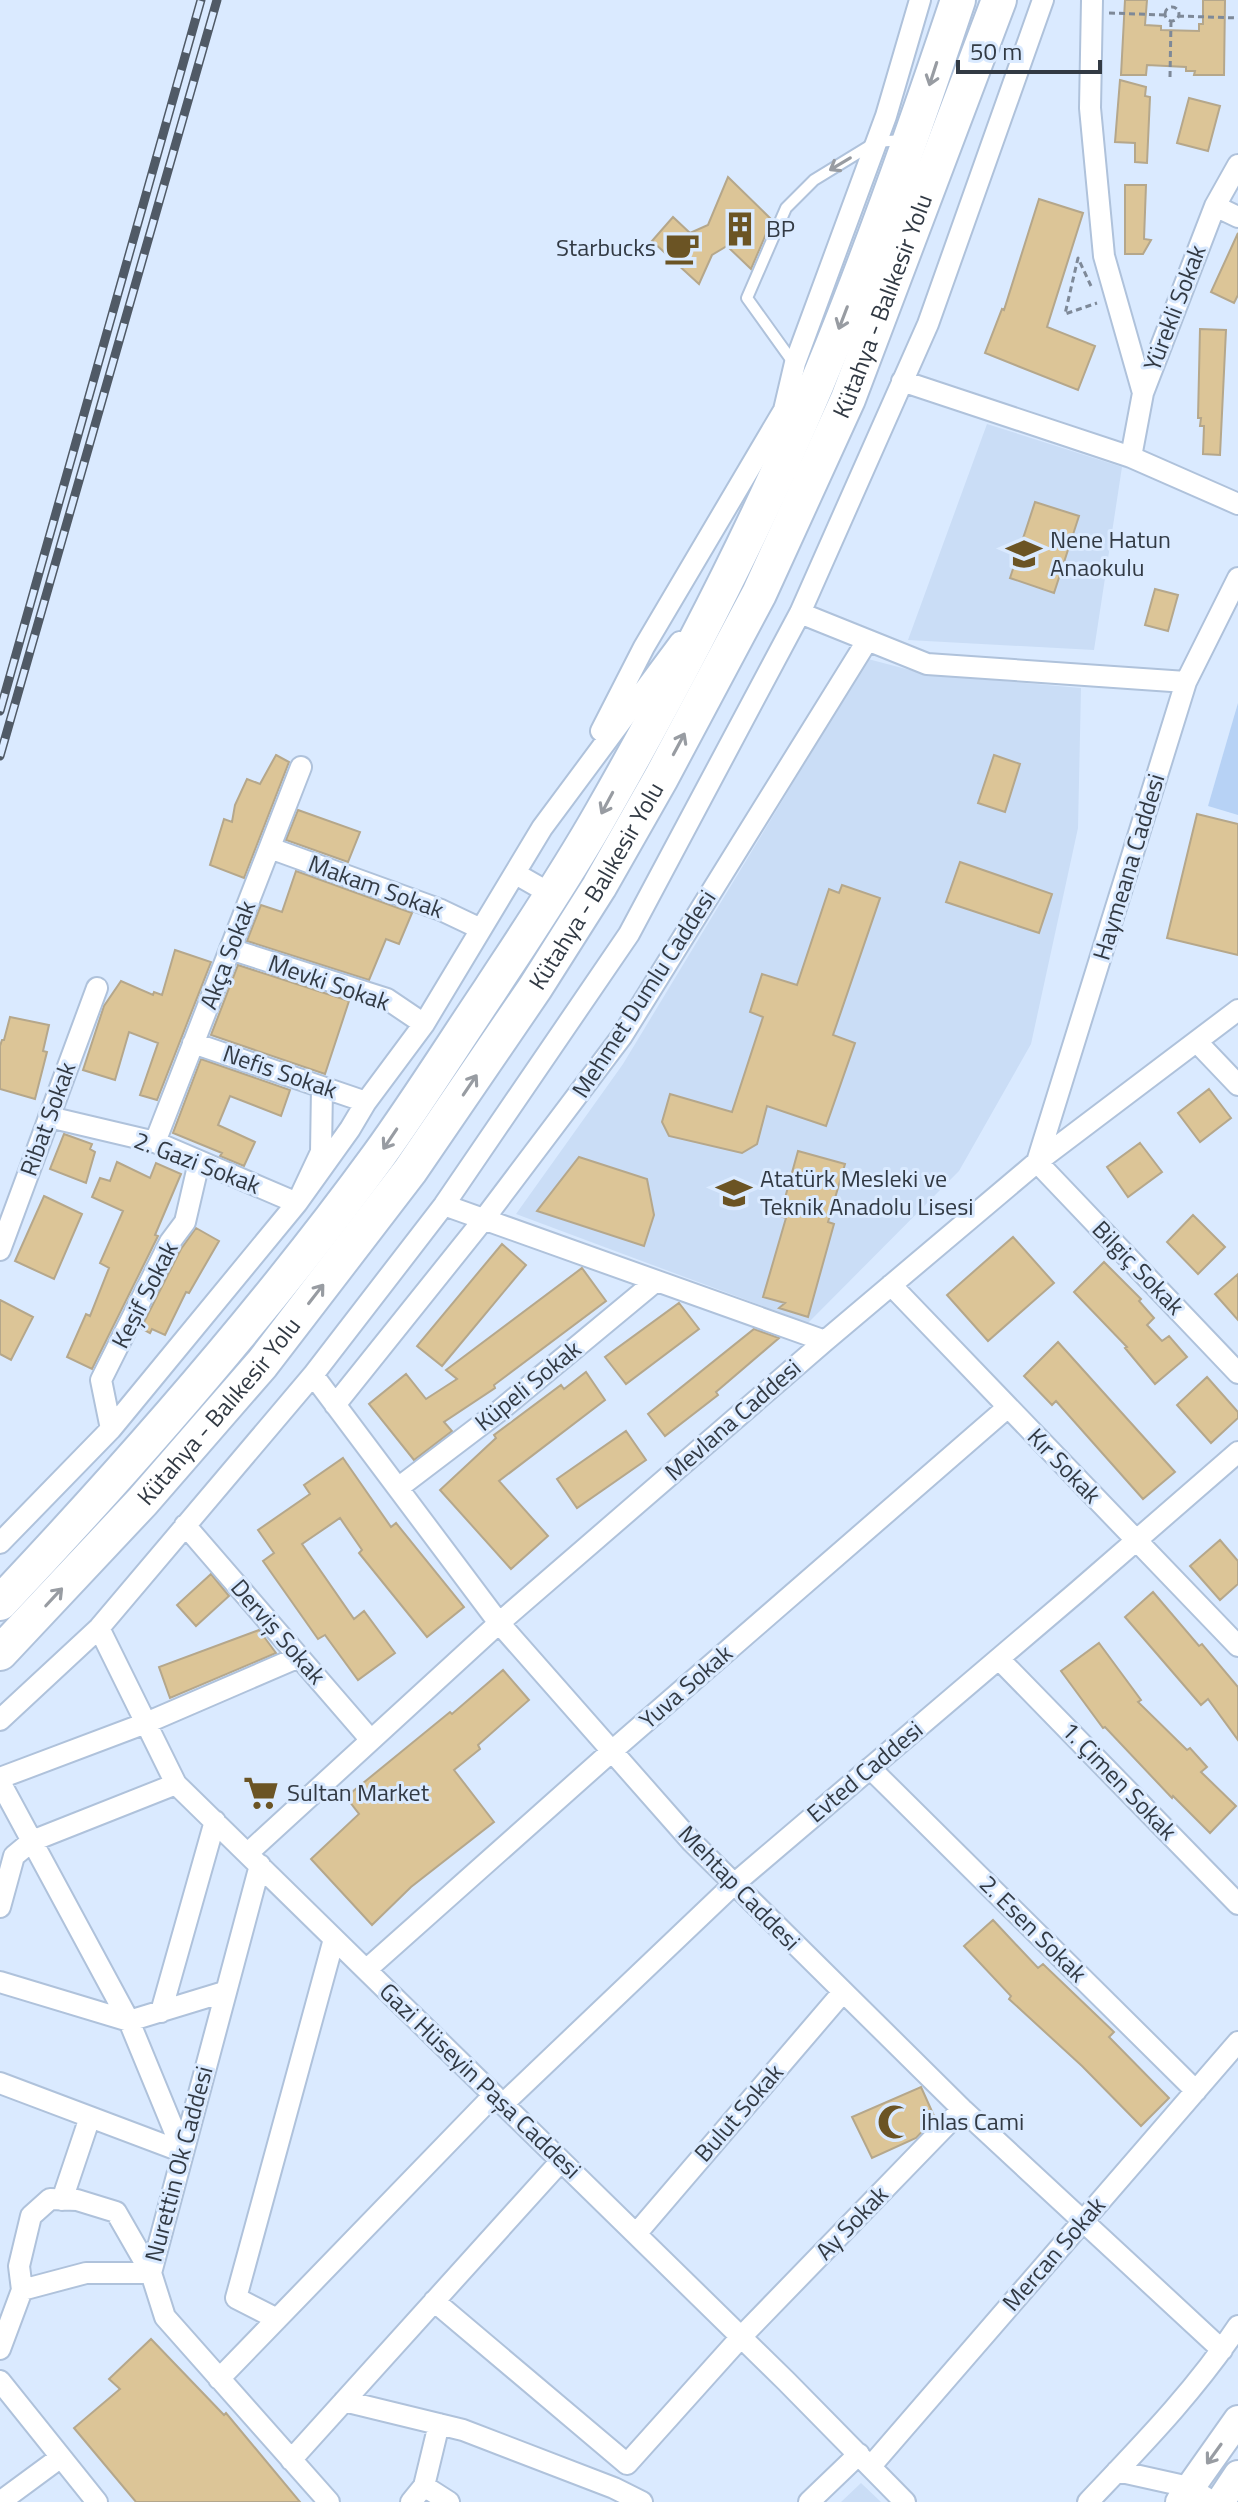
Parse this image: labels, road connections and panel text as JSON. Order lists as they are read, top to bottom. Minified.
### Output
{"streets":{"highway":["Kütahya - Balıkesir Yolu"],"street":["Yürekli Sokak","Haymeana Caddesi","Makam Sokak","Akça Sokak","Mevki Sokak","Mehmet Dumlu Caddesi","Nefis Sokak","Ribat Sokak","2. Gazi Sokak","Bilgiç Sokak","Keşif Sokak","Küpeli Sokak","Mevlana Caddesi","Kır Sokak","Derviş Sokak","Yuva Sokak","Evted Caddesi","1. Çimen Sokak","Mehtap Caddesi","2. Esen Sokak","Gazi Hüseyin Paşa Caddesi","Bulut Sokak","Nurettin Ok Caddesi","Ay Sokak","Mercan Sokak"]},"crossings":[["Haymeana Caddesi","Bilgiç Sokak"],["Haymeana Caddesi","Mevlana Caddesi"],["Makam Sokak","Akça Sokak"],["Akça Sokak","Mevki Sokak"],["Akça Sokak","Nefis Sokak"],["Akça Sokak","2. Gazi Sokak"],["Mehmet Dumlu Caddesi","Mehtap Caddesi"],["Ribat Sokak","2. Gazi Sokak"],["2. Gazi Sokak","Keşif Sokak"],["Bilgiç Sokak","Mevlana Caddesi"],["Küpeli Sokak","Mehtap Caddesi"],["Mevlana Caddesi","Kır Sokak"],["Mevlana Caddesi","Derviş Sokak"],["Mevlana Caddesi","Mehtap Caddesi"],["Mevlana Caddesi","Gazi Hüseyin Paşa Caddesi"],["Mevlana Caddesi","Nurettin Ok Caddesi"],["Kır Sokak","Yuva Sokak"],["Kır Sokak","Evted Caddesi"],["Yuva Sokak","Mehtap Caddesi"],["Yuva Sokak","Gazi Hüseyin Paşa Caddesi"],["Evted Caddesi","1. Çimen Sokak"],["Evted Caddesi","Mehtap Caddesi"],["Evted Caddesi","2. Esen Sokak"],["Evted Caddesi","Gazi Hüseyin Paşa Caddesi"],["Evted Caddesi","Nurettin Ok Caddesi"],["Mehtap Caddesi","Bulut Sokak"],["Mehtap Caddesi","Ay Sokak"],["Mehtap Caddesi","Mercan Sokak"],["2. Esen Sokak","Mercan Sokak"],["Gazi Hüseyin Paşa Caddesi","Bulut Sokak"],["Gazi Hüseyin Paşa Caddesi","Nurettin Ok Caddesi"],["Gazi Hüseyin Paşa Caddesi","Ay Sokak"],["Gazi Hüseyin Paşa Caddesi","Mercan Sokak"]],"places":{"building":["BP"],"cafe":["Starbucks"],"school or university":["Nene Hatun Anaokulu","Atatürk Mesleki ve Teknik Anadolu Lisesi"],"supermarket":["Sultan Market"],"mosque":["İhlas Cami"]},"scale_bar":"50 m"}
